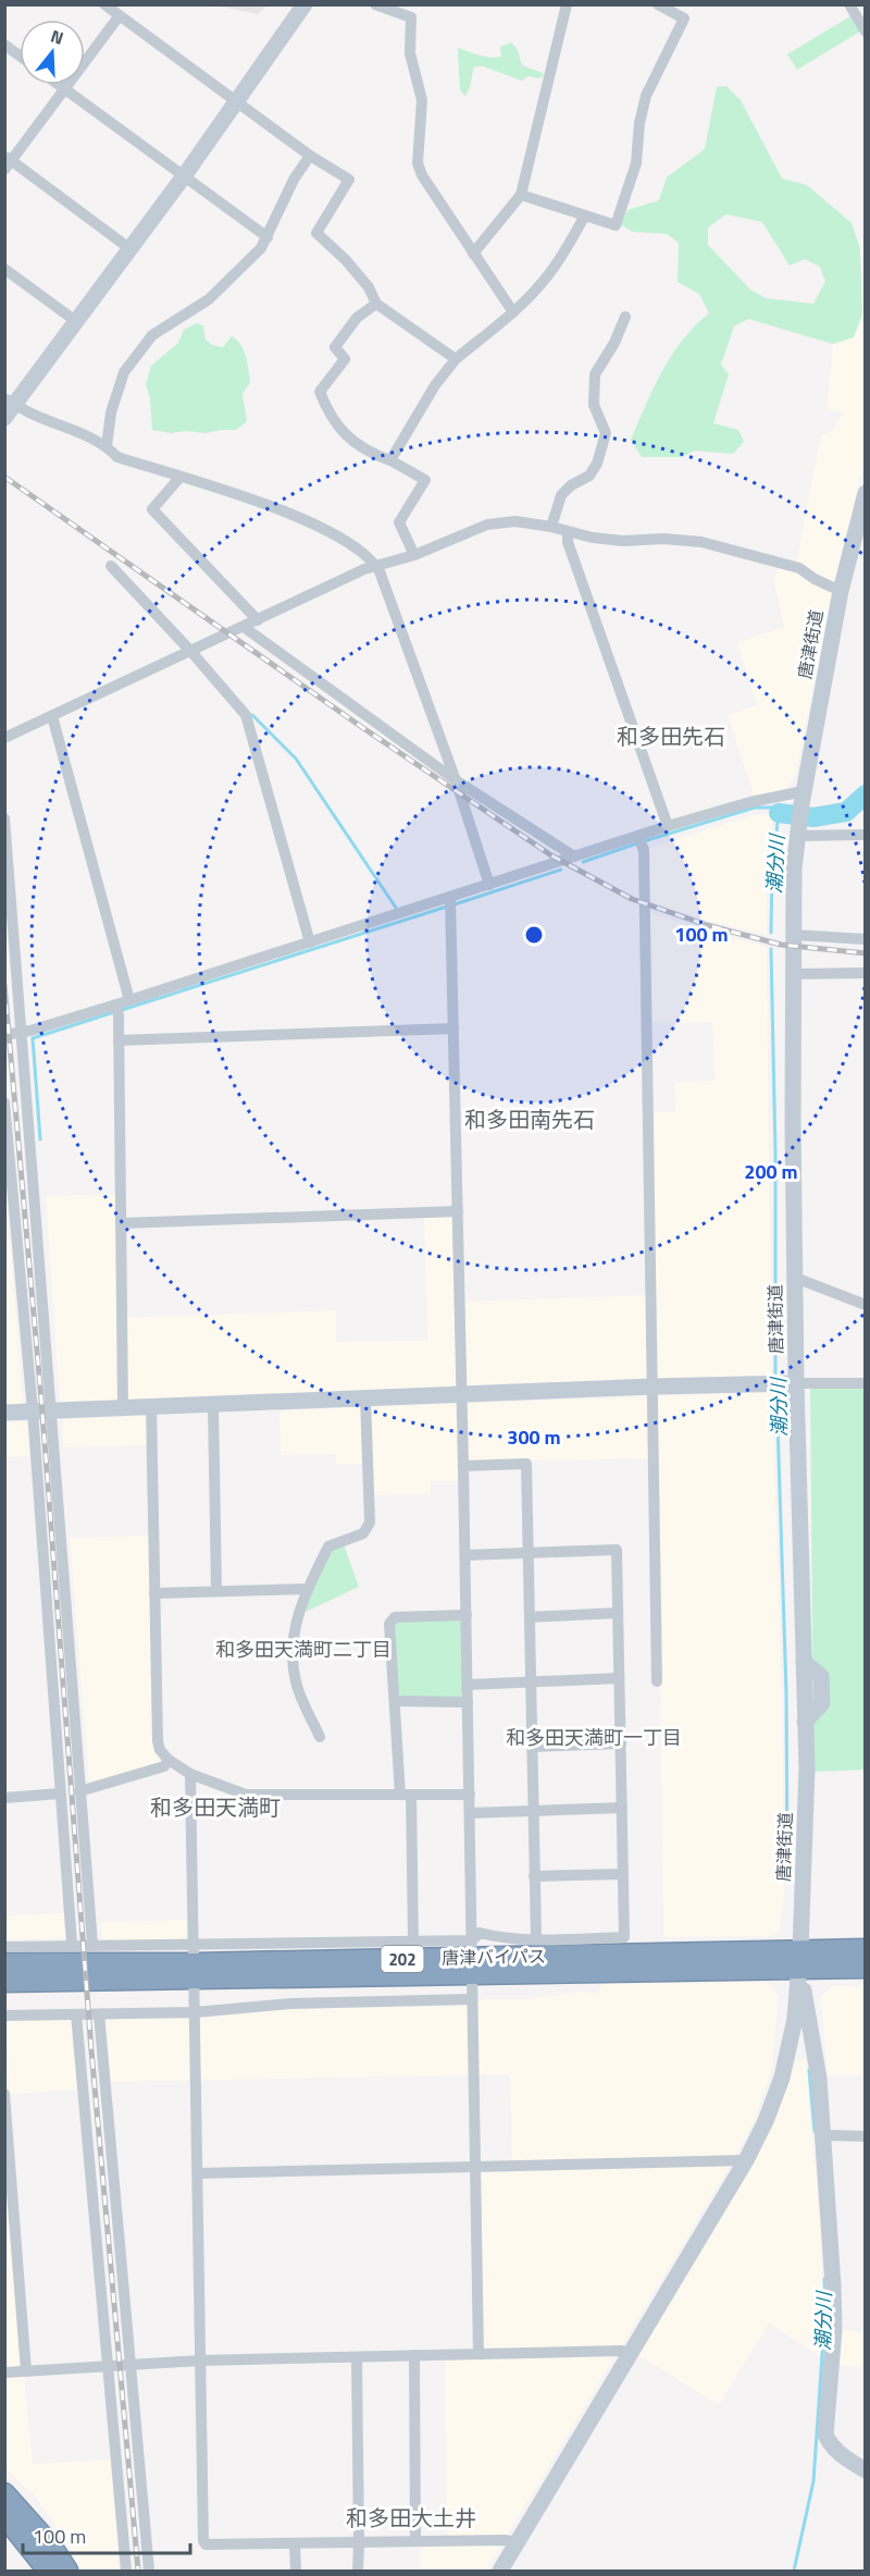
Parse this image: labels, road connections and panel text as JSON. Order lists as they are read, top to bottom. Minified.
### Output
{"streets":{"highway":["唐津バイパス","202"],"street":["唐津街道"]},"crossings":[["唐津街道","唐津バイパス"]],"districts":["和多田先石","和多田南先石","和多田天満町二丁目","和多田天満町一丁目","和多田天満町","和多田大土井"],"water":["潮分川"],"scale_bar":"100 m","north":"top","rings":["100 m","200 m","300 m"]}
